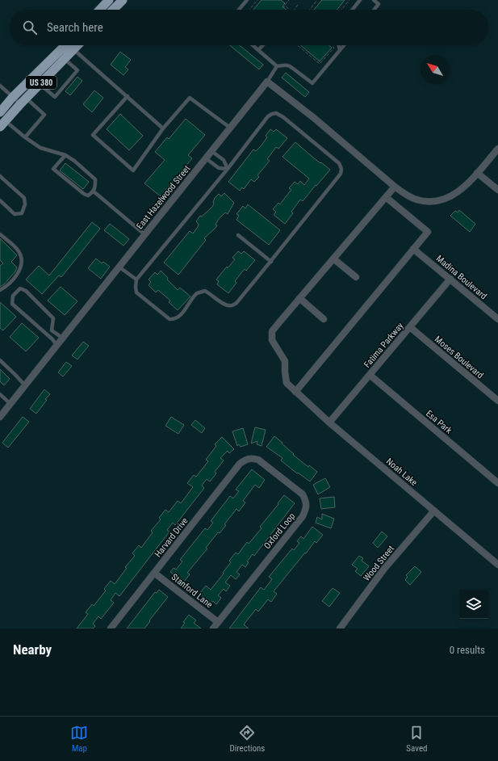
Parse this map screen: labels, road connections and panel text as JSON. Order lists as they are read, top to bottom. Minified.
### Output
{"streets":{"highway":["US 380"],"street":["East Hazelwood Street","Madina Boulevard","Fatima Parkway","Moses Boulevard","Esa Park","Noah Lake","Oxford Loop","Harvard Drive","Wood Street","Stanford Lane"]},"crossings":[["Madina Boulevard","Fatima Parkway"],["Fatima Parkway","Moses Boulevard"],["Fatima Parkway","Esa Park"],["Fatima Parkway","Noah Lake"],["Noah Lake","Wood Street"],["Oxford Loop","Harvard Drive"],["Oxford Loop","Stanford Lane"],["Harvard Drive","Stanford Lane"]],"north":"top left","page":{"search":"Search here","heading":["Nearby","0 results"],"nav":["Map","Directions","Saved"]}}
